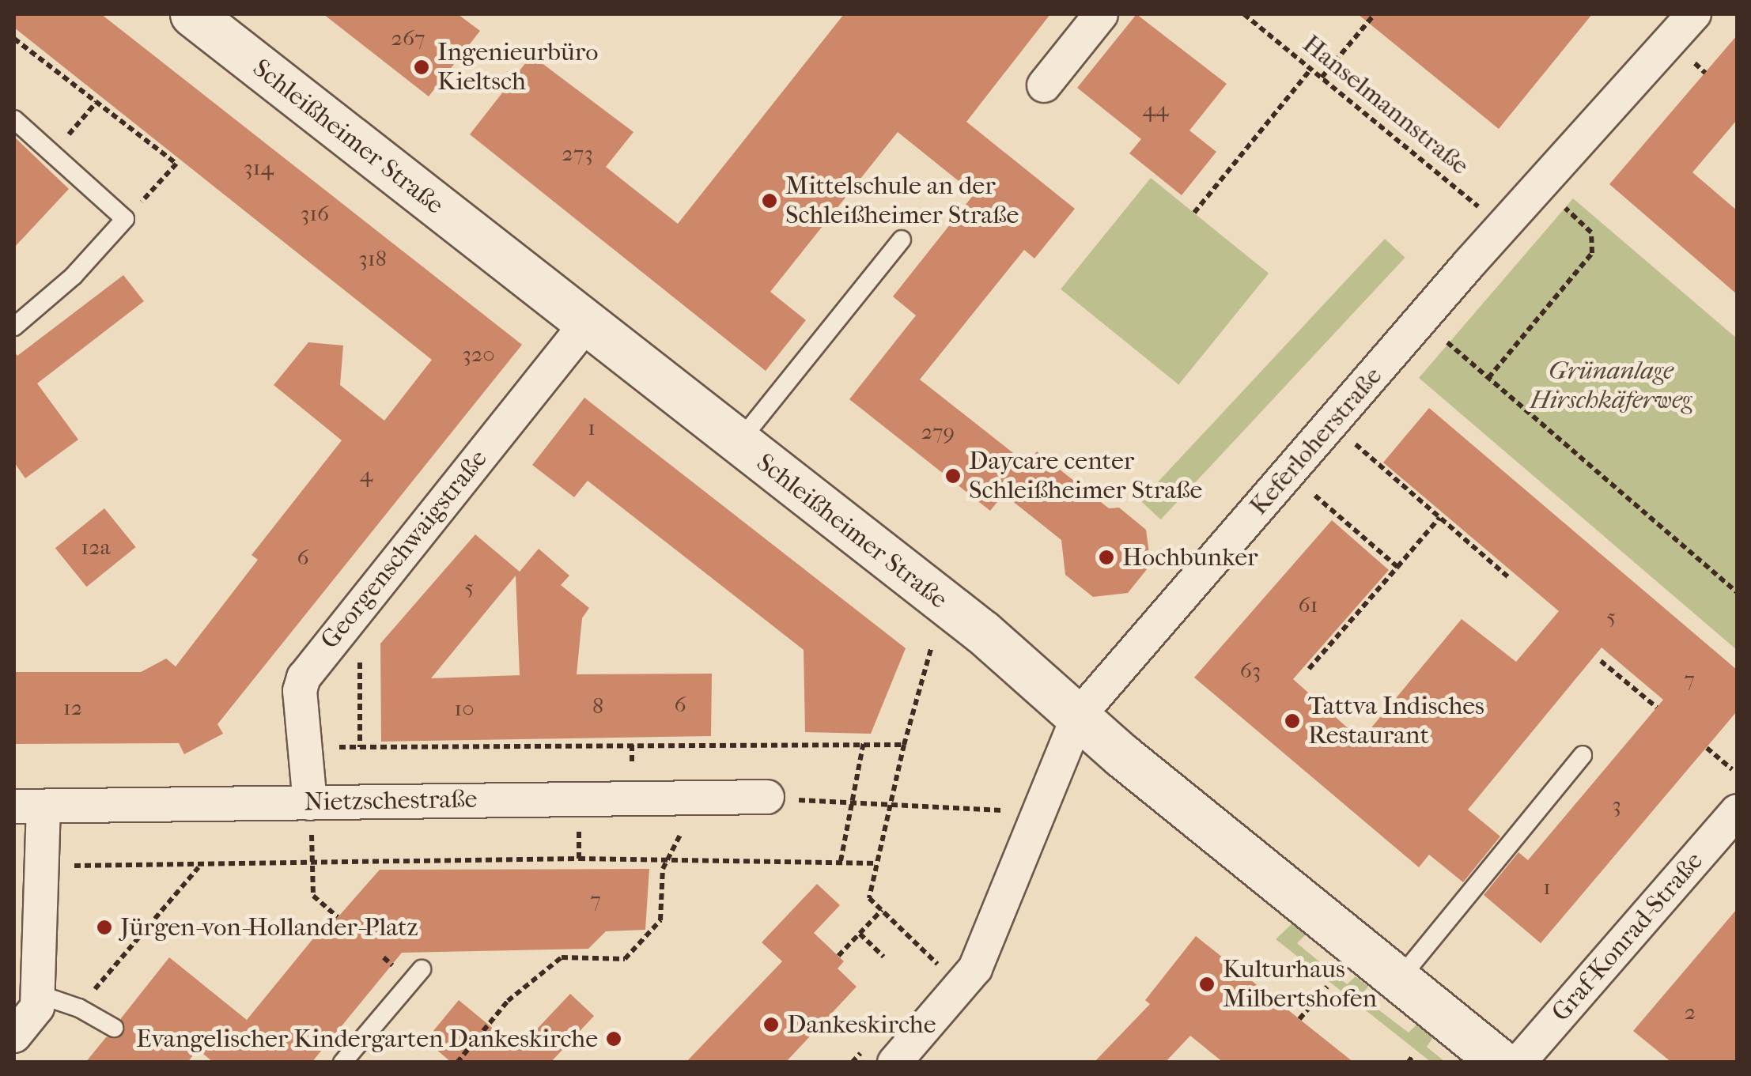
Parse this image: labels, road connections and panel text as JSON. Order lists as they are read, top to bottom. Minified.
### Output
{"streets":{"main road":["Schleißheimer Straße"],"street":["Keferloherstraße","Georgenschwaigstraße","Nietzschestraße","Graf-Konrad-Straße"],"path":["Hanselmannstraße"]},"crossings":[["Hanselmannstraße","Keferloherstraße"],["Schleißheimer Straße","Keferloherstraße"],["Schleißheimer Straße","Georgenschwaigstraße"],["Georgenschwaigstraße","Nietzschestraße"]],"parks":["Grünanlage Hirschkäferweg"],"places":["Ingenieurbüro Kieltsch","Mittelschule an der Schleißheimer Straße","Daycare center Schleißheimer Straße","Hochbunker","Tattva Indisches Restaurant","Jürgen-von-Hollander-Platz","Kulturhaus Milbertshofen","Dankeskirche","Evangelischer Kindergarten Dankeskirche"],"house_numbers":["267","44","273","314","316","318","320","1","279","4","12a","6","5","61","5","63","7","6","8","12","10","3","1","7","2"]}
